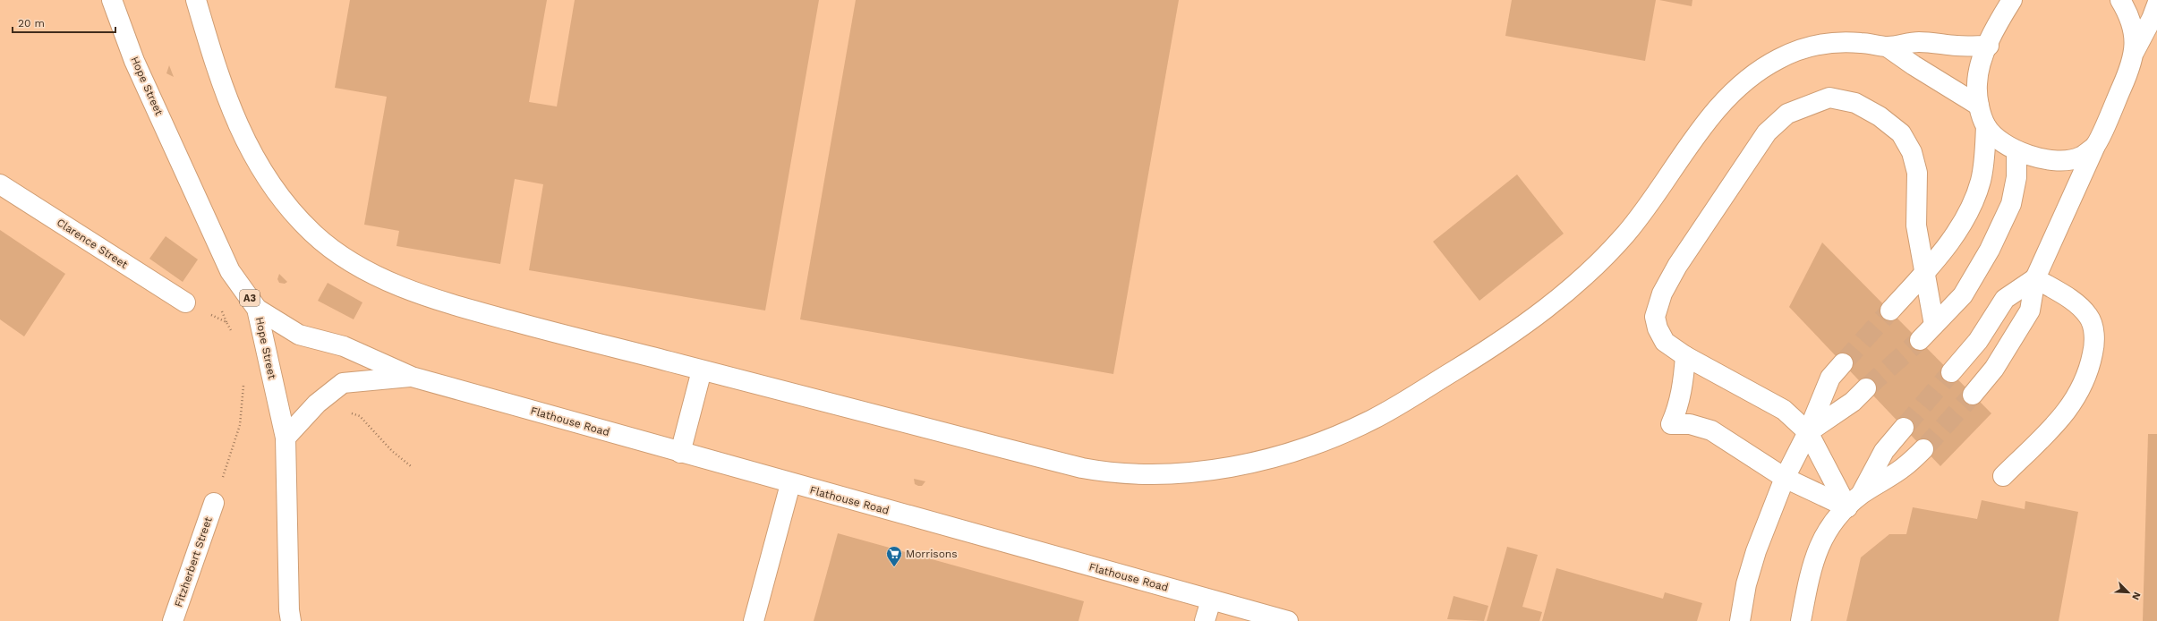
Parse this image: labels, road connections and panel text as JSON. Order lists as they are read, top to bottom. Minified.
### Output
{"streets":{"street":["Hope Street","Clarence Street","A3","Flathouse Road","Fitzherbert Street"]},"places":{"supermarket":["Morrisons"]},"scale_bar":"20 m","north":"bottom right"}
